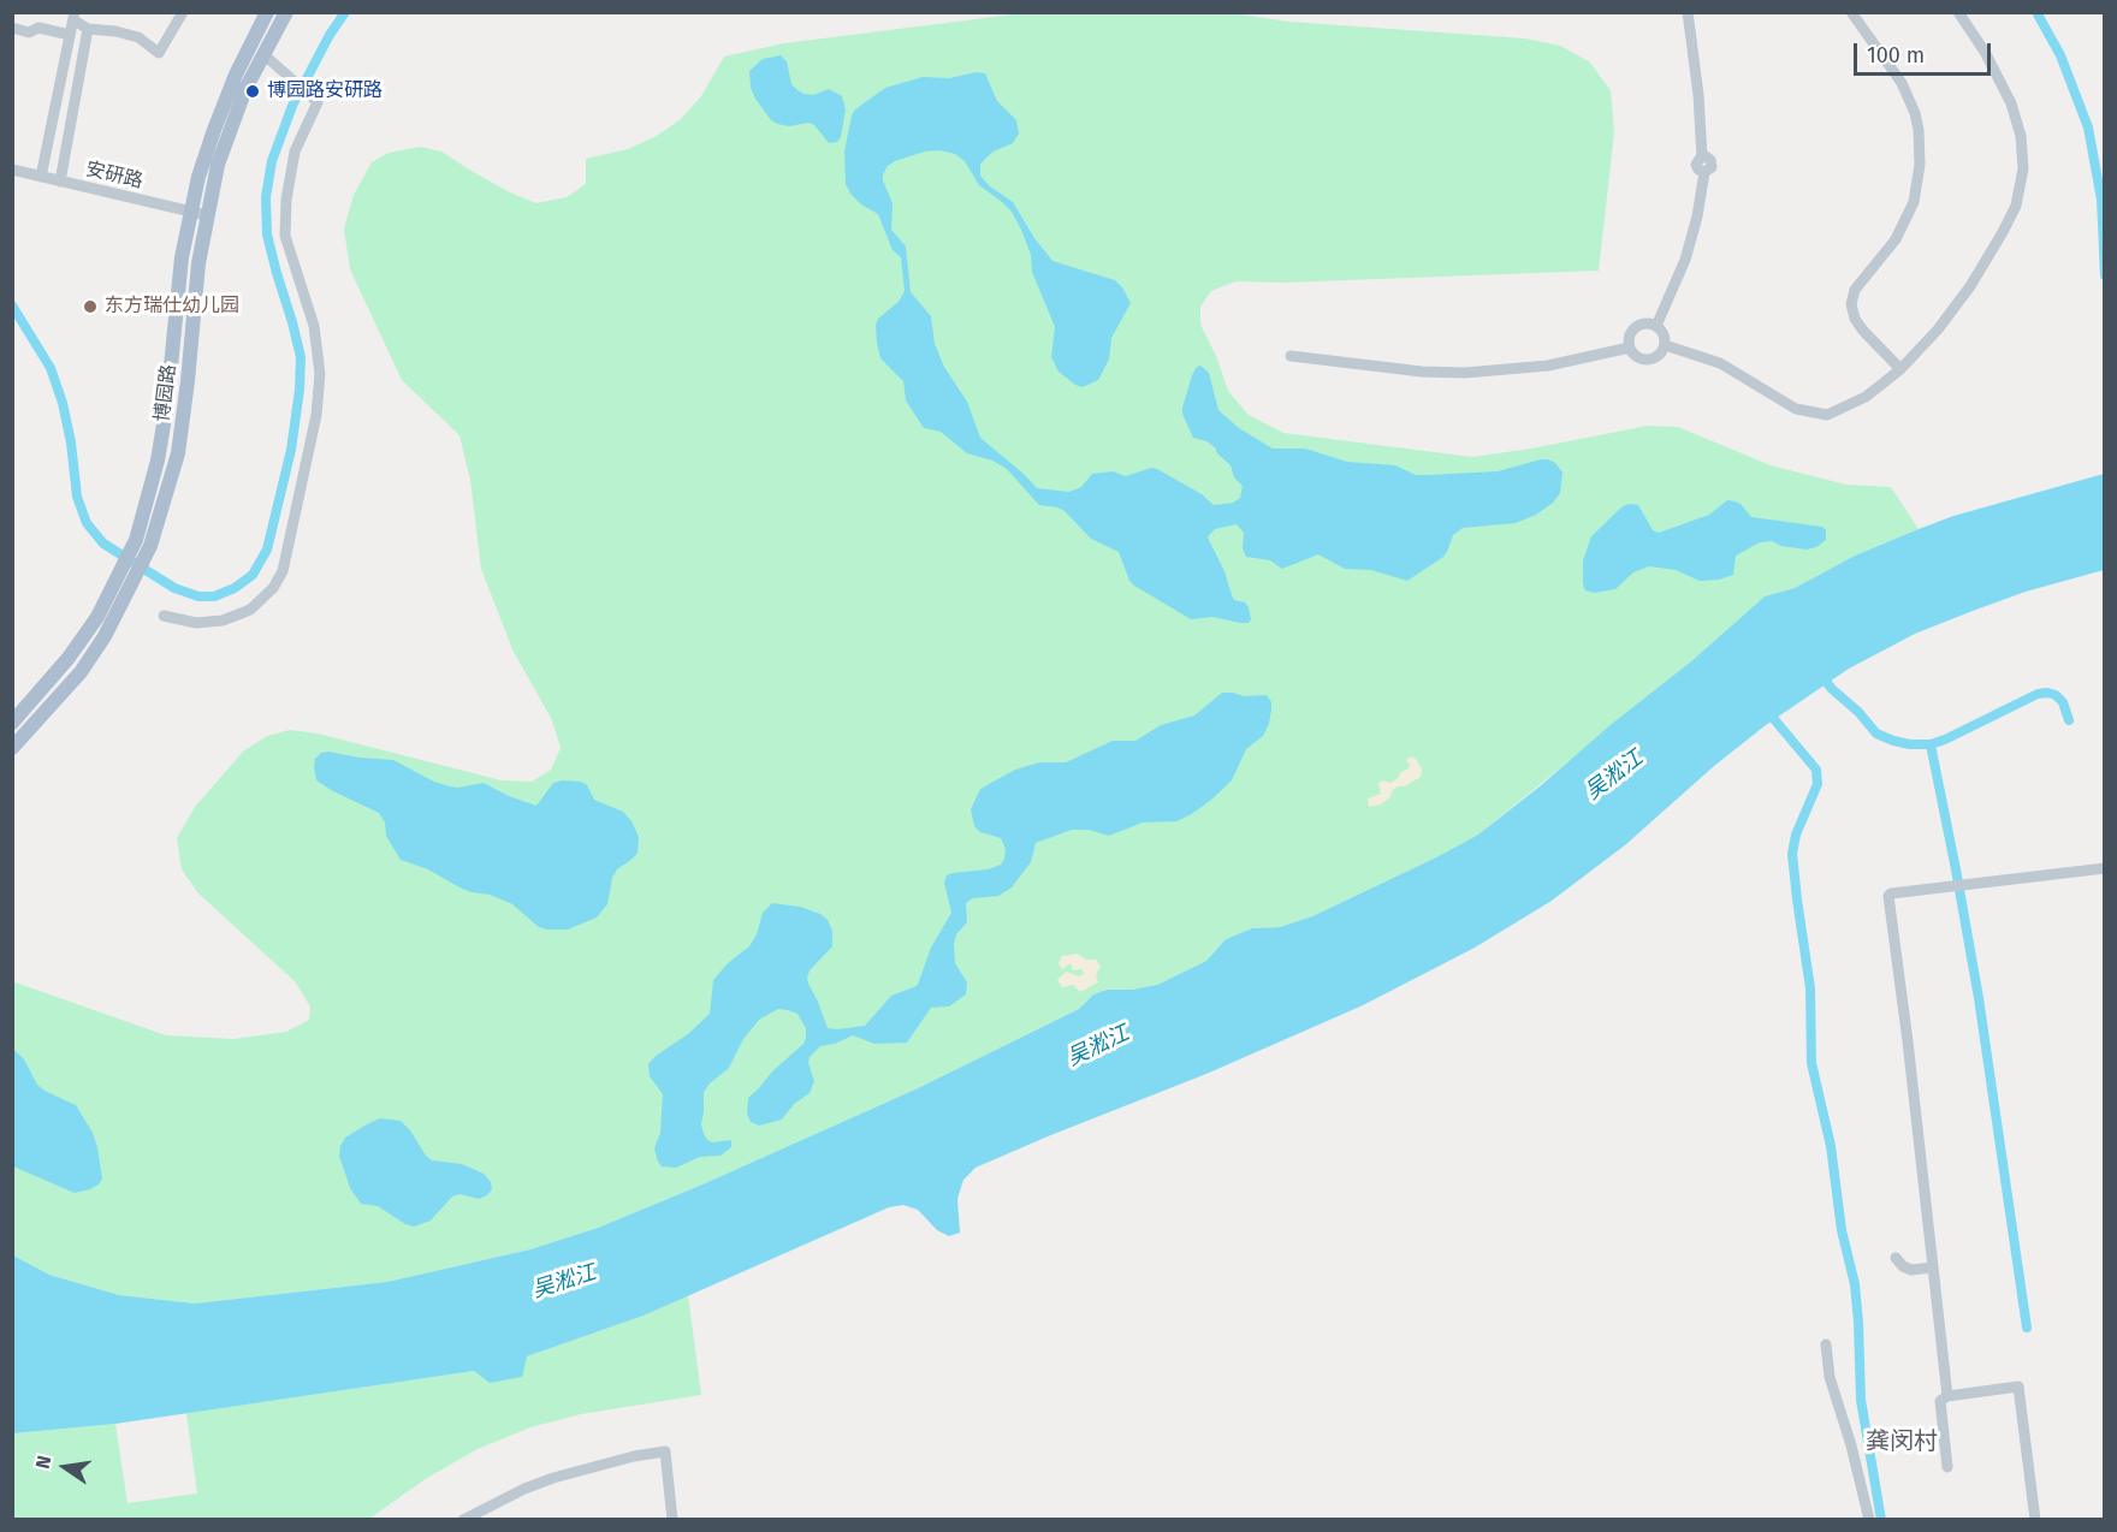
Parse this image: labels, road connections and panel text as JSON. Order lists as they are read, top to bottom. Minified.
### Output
{"streets":{"main road":["博园路"],"street":["安研路"]},"crossings":[["安研路","博园路"]],"districts":["龚闵村"],"water":["吴淞江"],"places":["博园路安研路","东方瑞仕幼儿园"],"scale_bar":"100 m","north":"left"}
